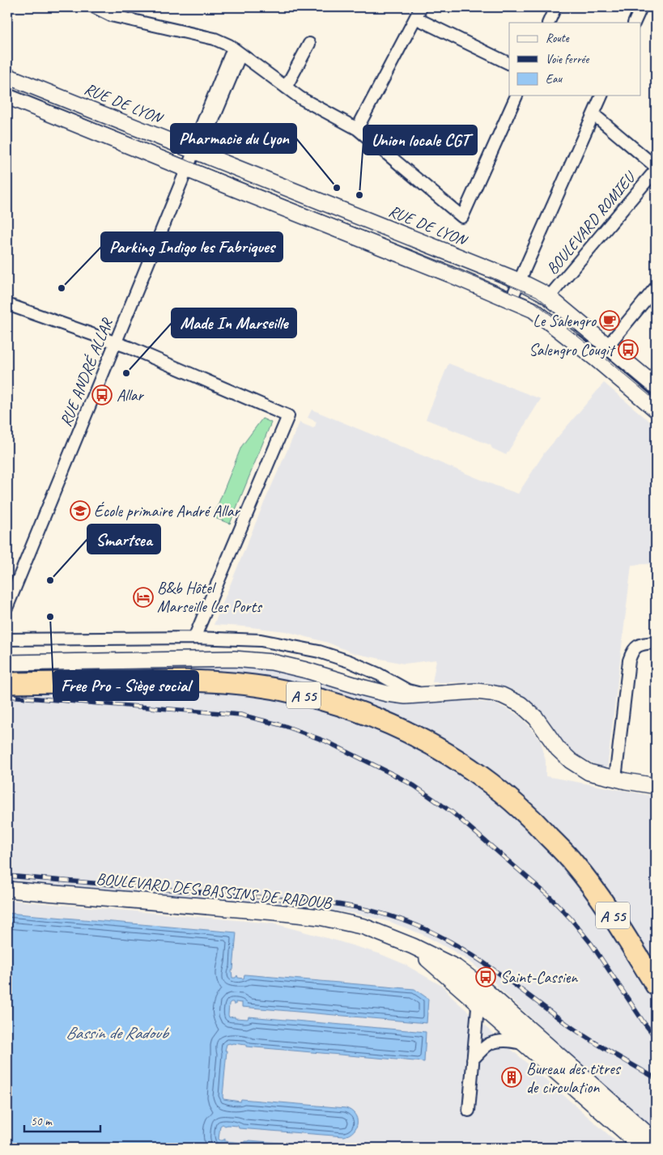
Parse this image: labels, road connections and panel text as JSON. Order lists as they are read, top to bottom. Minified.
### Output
{"streets":{"highway":["A 55"],"street":["RUE DE LYON","BOULEVARD ROMIEU","RUE ANDRÉ ALLAR","BOULEVARD DES BASSINS DE RADOUB"]},"crossings":[["RUE DE LYON","BOULEVARD ROMIEU"],["RUE DE LYON","RUE ANDRÉ ALLAR"]],"water":["Bassin de Radoub"],"places":{"other":["Pharmacie du Lyon","Union locale CGT","Parking Indigo les Fabriques","Made In Marseille","Smartsea","Free Pro - Siège social"],"cafe":["Le Salengro"],"bus stop":["Salengro Cougit","Allar","Saint-Cassien"],"school or university":["École primaire André Allar"],"hotel":["B&b Hôtel Marseille Les Ports"],"building":["Bureau des titres de circulation"]},"legend":["Route","Voie ferrée","Eau"],"scale_bar":"50 m"}
